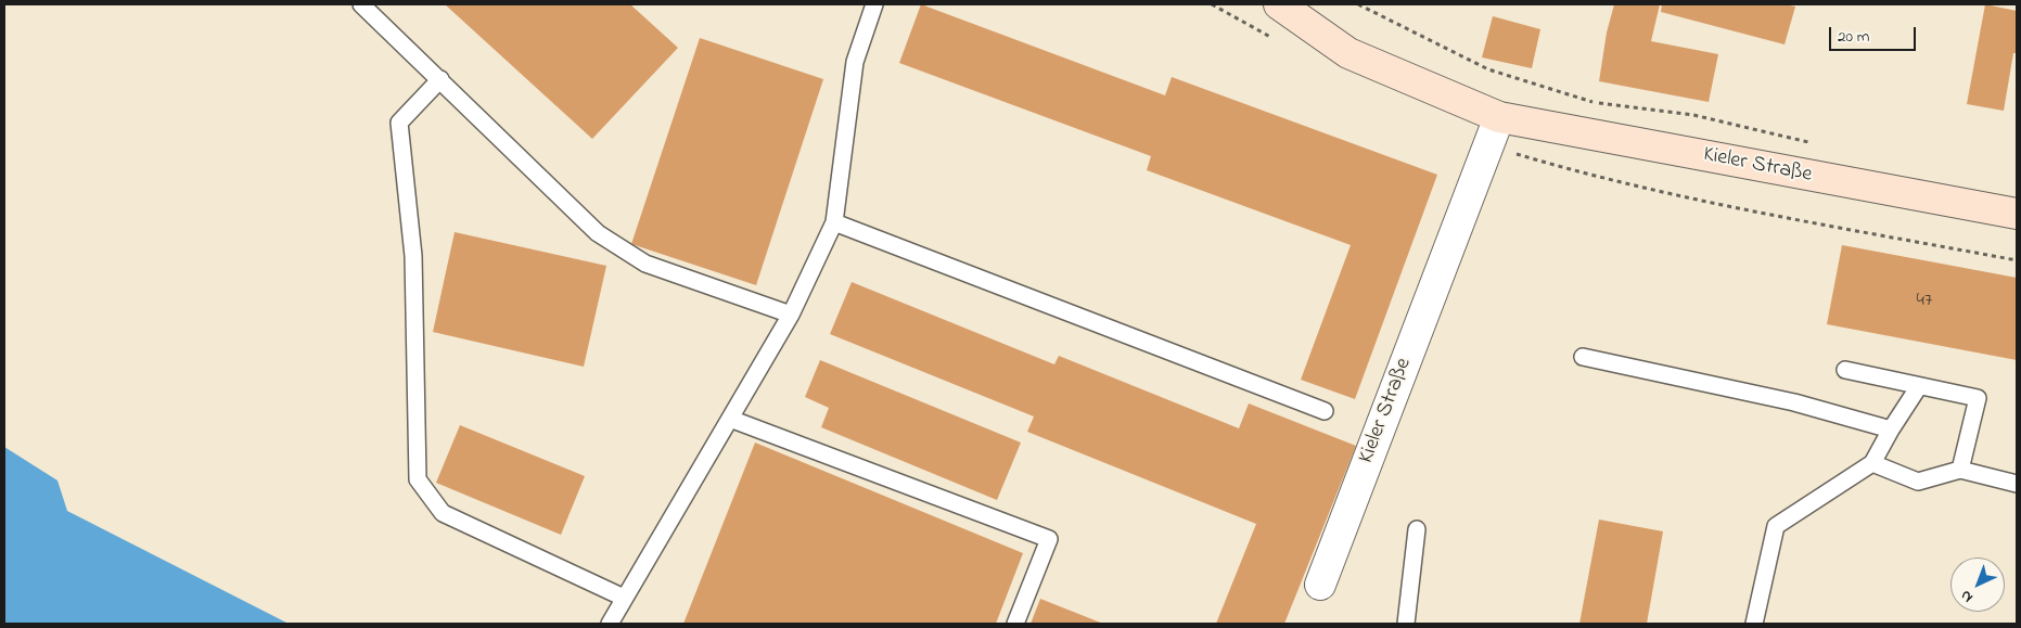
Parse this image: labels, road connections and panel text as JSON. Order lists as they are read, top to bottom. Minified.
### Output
{"streets":{"main road":["Kieler Straße"]},"house_numbers":["47"],"scale_bar":"20 m","north":"bottom left"}
